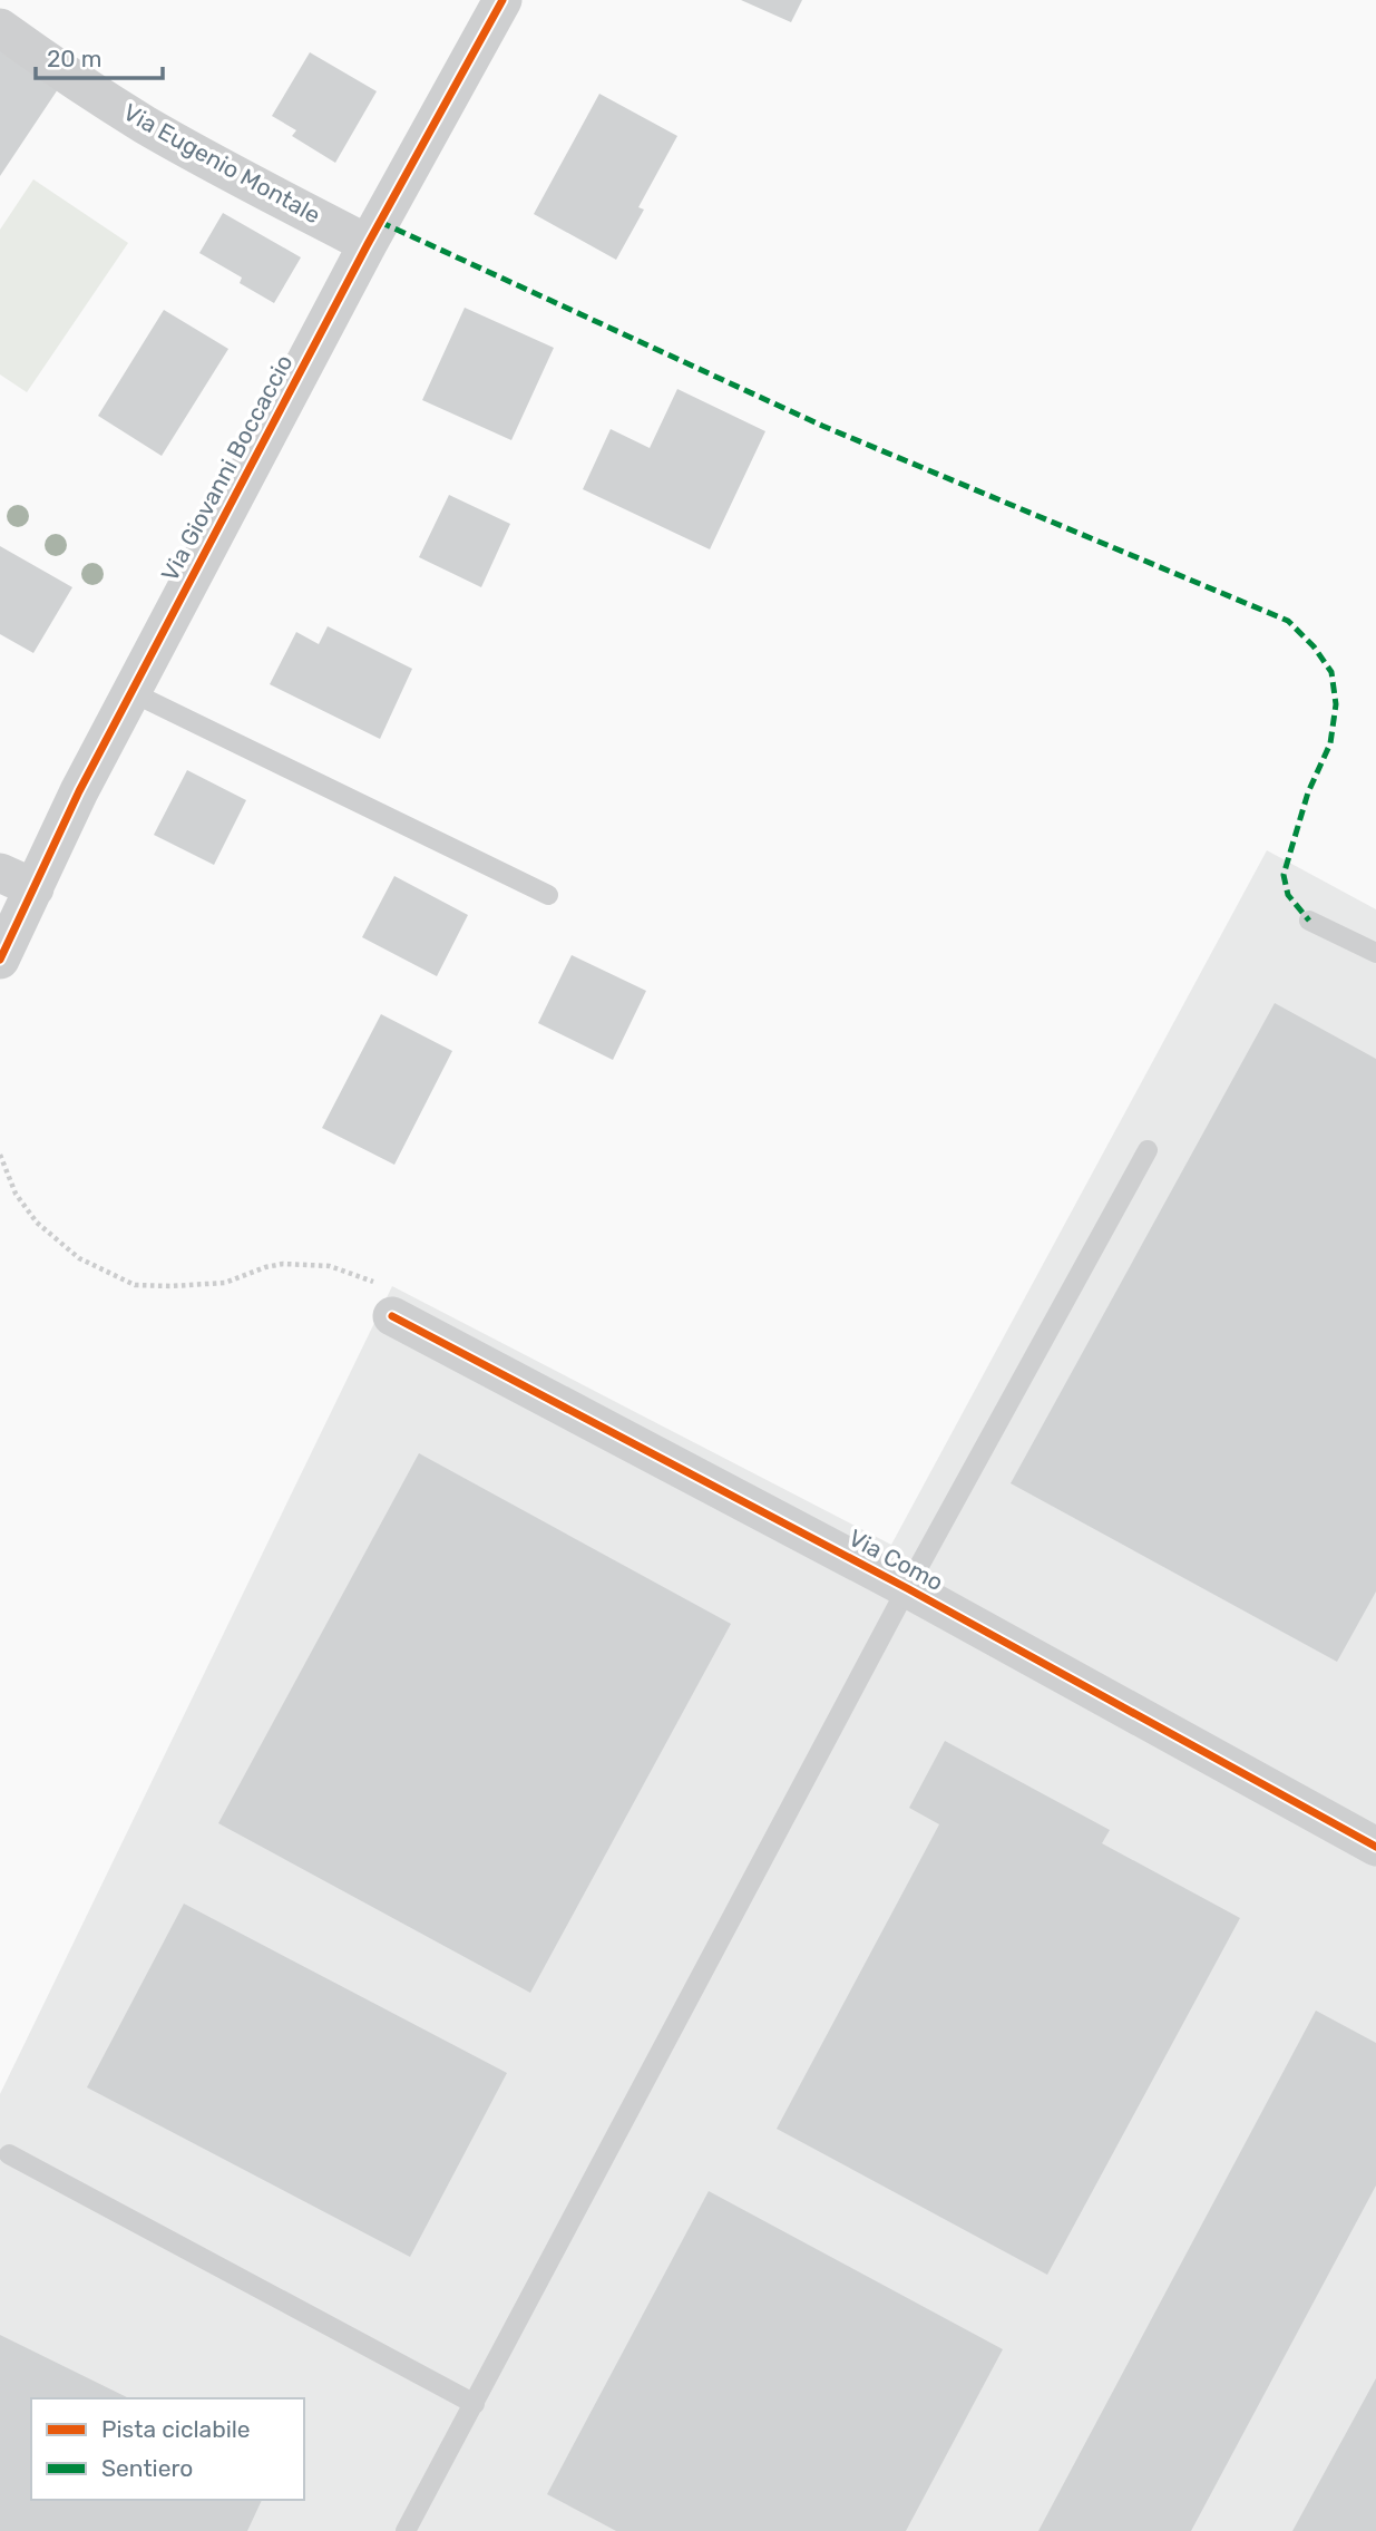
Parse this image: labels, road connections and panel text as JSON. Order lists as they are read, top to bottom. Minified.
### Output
{"streets":{"street":["Via Eugenio Montale","Via Giovanni Boccaccio","Via Como"]},"crossings":[["Via Eugenio Montale","Via Giovanni Boccaccio"]],"legend":["Pista ciclabile","Sentiero"],"scale_bar":"20 m"}
